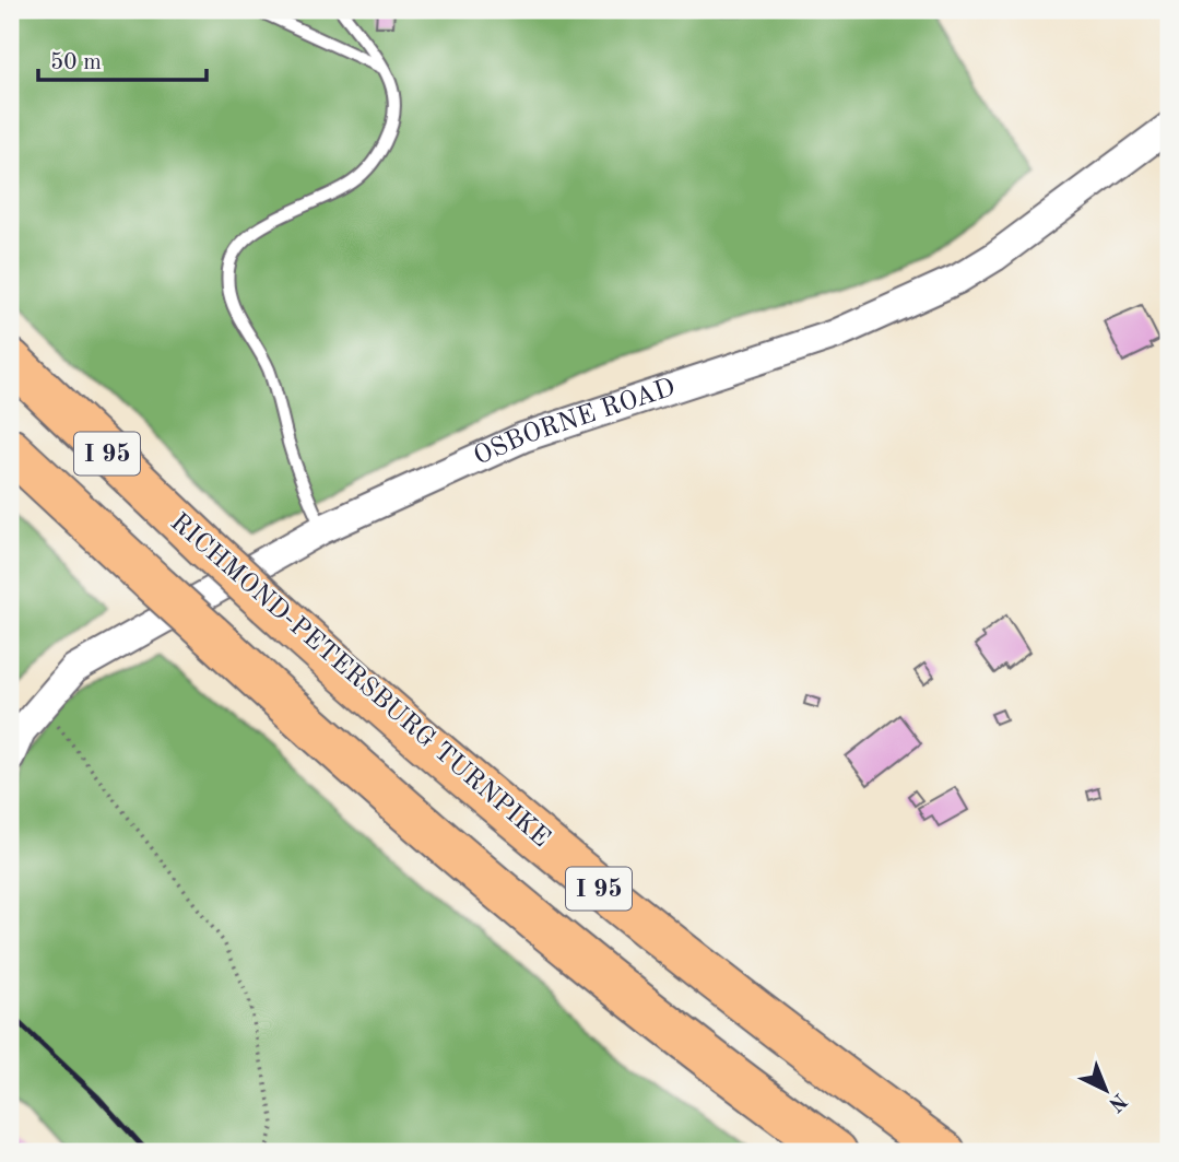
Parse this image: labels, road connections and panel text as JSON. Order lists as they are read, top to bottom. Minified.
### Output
{"streets":{"highway":["I 95","RICHMOND-PETERSBURG TURNPIKE"],"street":["OSBORNE ROAD"]},"scale_bar":"50 m","north":"bottom right"}
